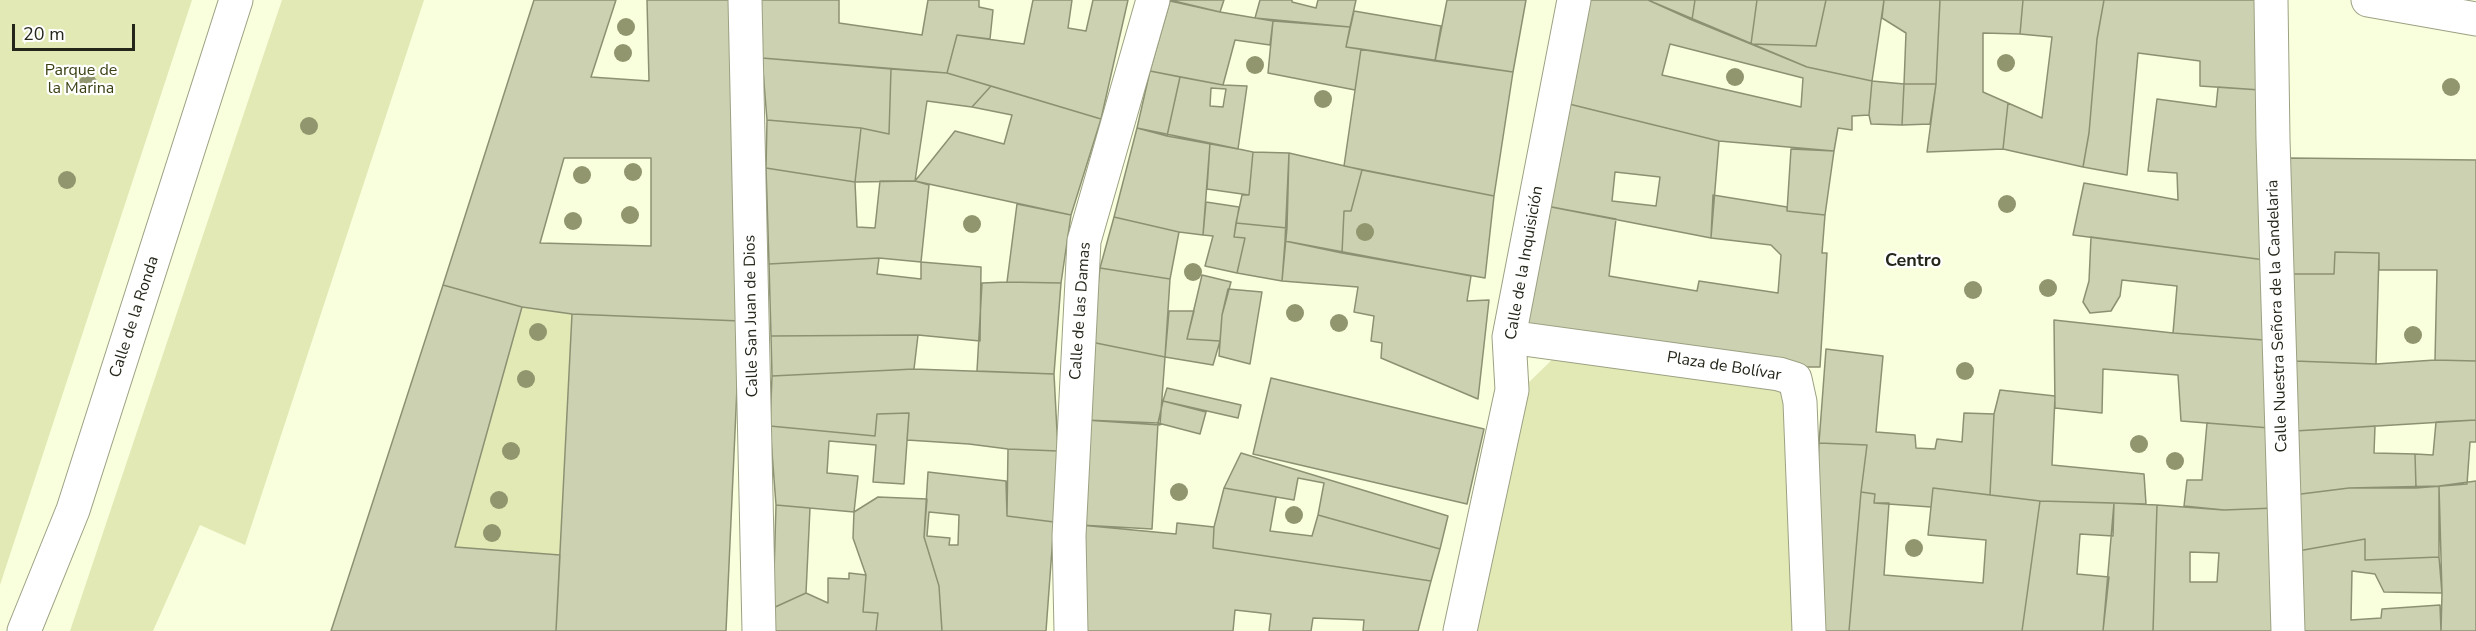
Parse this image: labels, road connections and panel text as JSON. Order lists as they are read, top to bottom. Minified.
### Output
{"streets":{"street":["Calle de la Inquisición","Calle de las Damas","Calle San Juan de Dios","Calle Nuestra Señora de la Candelaria","Calle de la Ronda","Plaza de Bolívar"]},"crossings":[["Calle de la Inquisición","Plaza de Bolívar"]],"districts":["Centro"],"parks":["Parque de la Marina"],"scale_bar":"20 m"}
